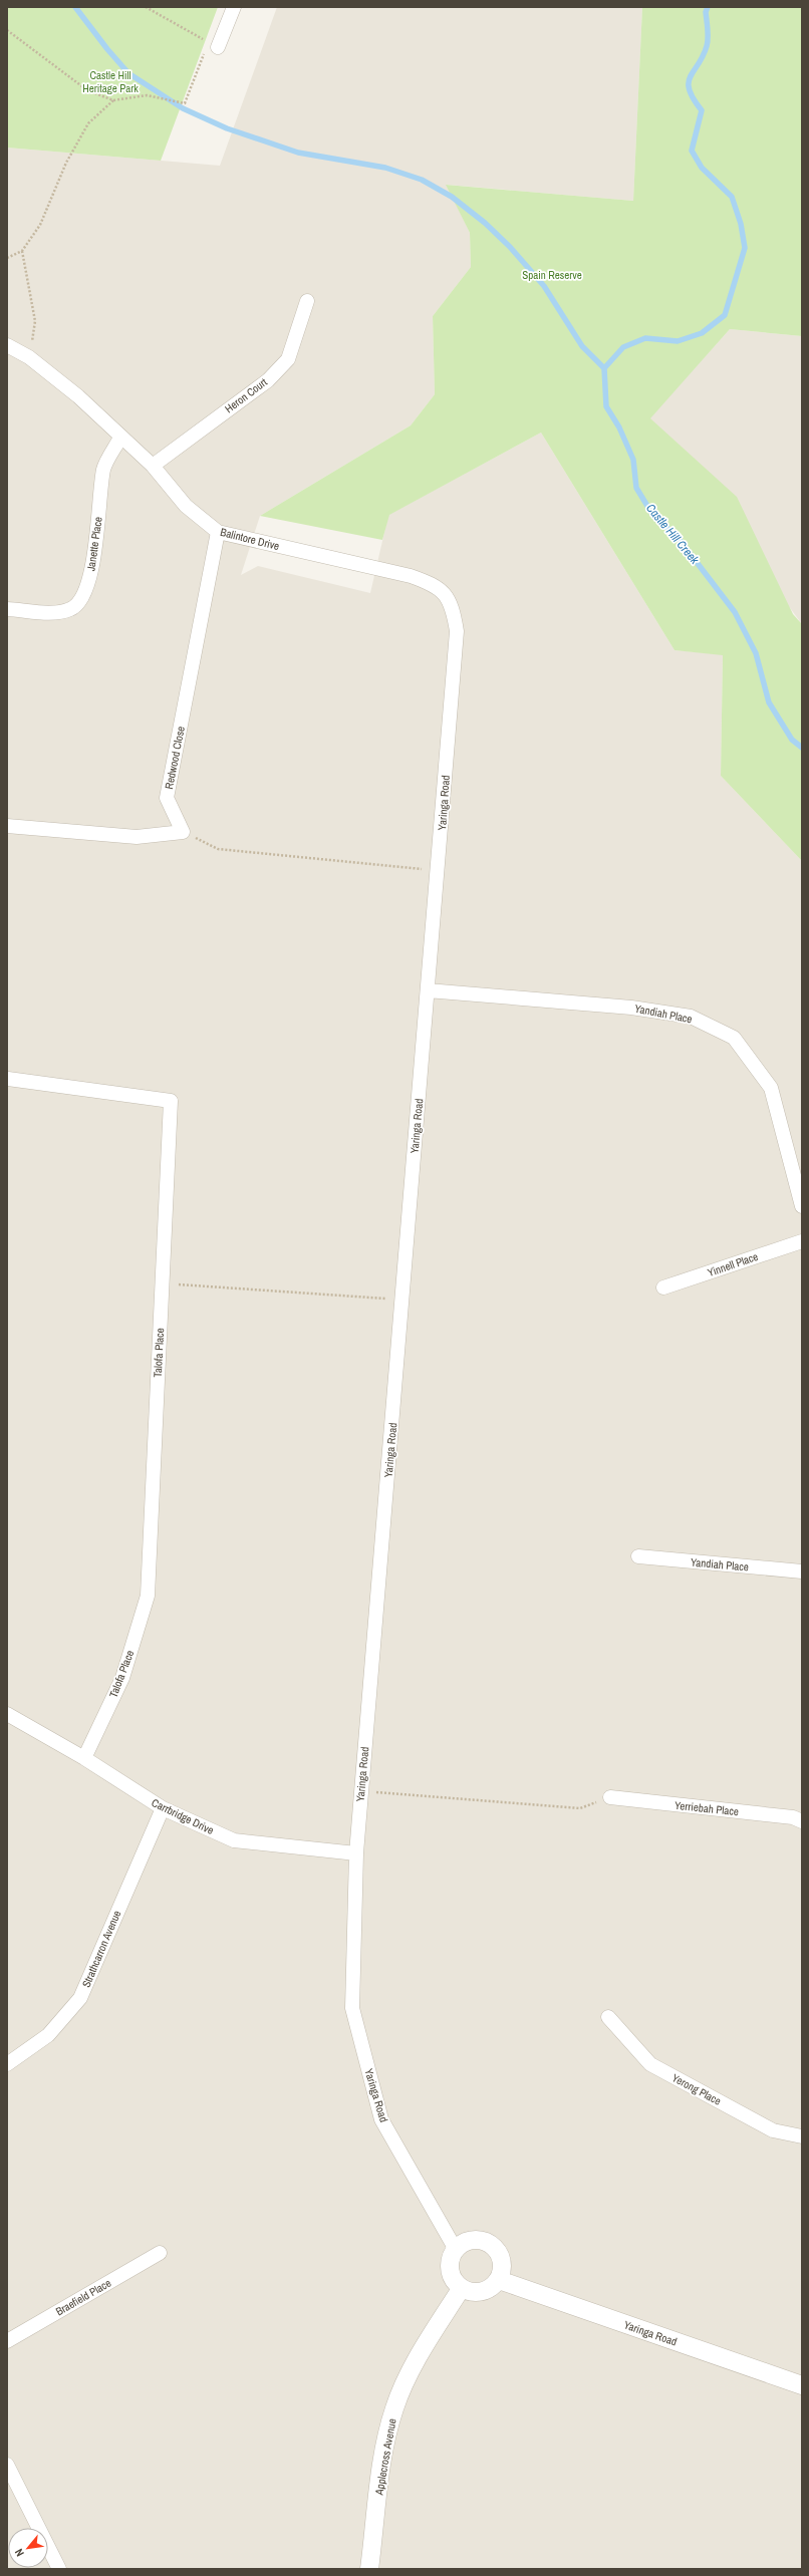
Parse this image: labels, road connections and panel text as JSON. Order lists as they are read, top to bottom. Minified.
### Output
{"streets":{"street":["Heron Court","Balintore Drive","Janette Place","Redwood Close","Yaringa Road","Yandiah Place","Yinnell Place","Talofa Place","Yerriebah Place","Carrbridge Drive","Strathcarron Avenue","Yerong Place","Braefield Place","Applecross Avenue"]},"crossings":[["Heron Court","Balintore Drive"],["Balintore Drive","Janette Place"],["Balintore Drive","Redwood Close"],["Balintore Drive","Yaringa Road"],["Yaringa Road","Yandiah Place"],["Yaringa Road","Carrbridge Drive"],["Yaringa Road","Applecross Avenue"],["Talofa Place","Carrbridge Drive"],["Carrbridge Drive","Strathcarron Avenue"]],"water":["Castle Hill Creek"],"parks":["Castle Hill Heritage Park","Spain Reserve"],"north":"bottom left"}
